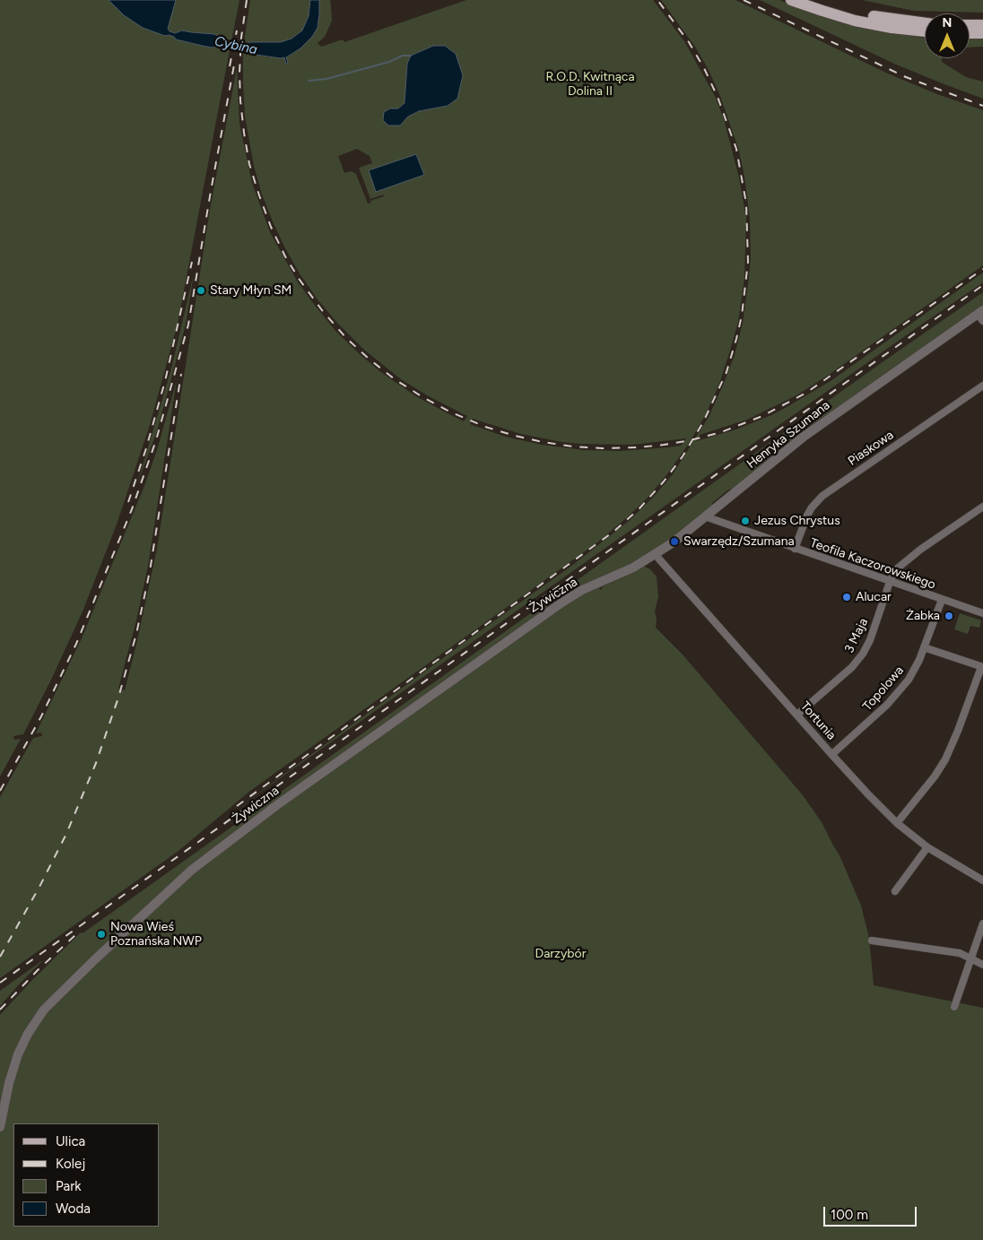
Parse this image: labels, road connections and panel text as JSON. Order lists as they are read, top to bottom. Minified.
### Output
{"streets":{"street":["Henryka Szumana","Piaskowa","Teofila Kaczorowskiego","Żywiczna","3 Maja","Topolowa","Tortunia"]},"crossings":[["Henryka Szumana","Teofila Kaczorowskiego"],["Henryka Szumana","Żywiczna"],["Henryka Szumana","Tortunia"],["Piaskowa","Teofila Kaczorowskiego"],["Teofila Kaczorowskiego","3 Maja"],["Teofila Kaczorowskiego","Topolowa"],["3 Maja","Tortunia"],["Topolowa","Tortunia"]],"water":["Cybina"],"parks":["R.O.D. Kwitnąca Dolina II","Darzybór"],"places":["Stary Młyn SM","Jezus Chrystus","Swarzędz/Szumana","Alucar","Żabka","Nowa Wieś Poznańska NWP"],"legend":["Ulica","Kolej","Park","Woda"],"scale_bar":"100 m","north":"top"}
